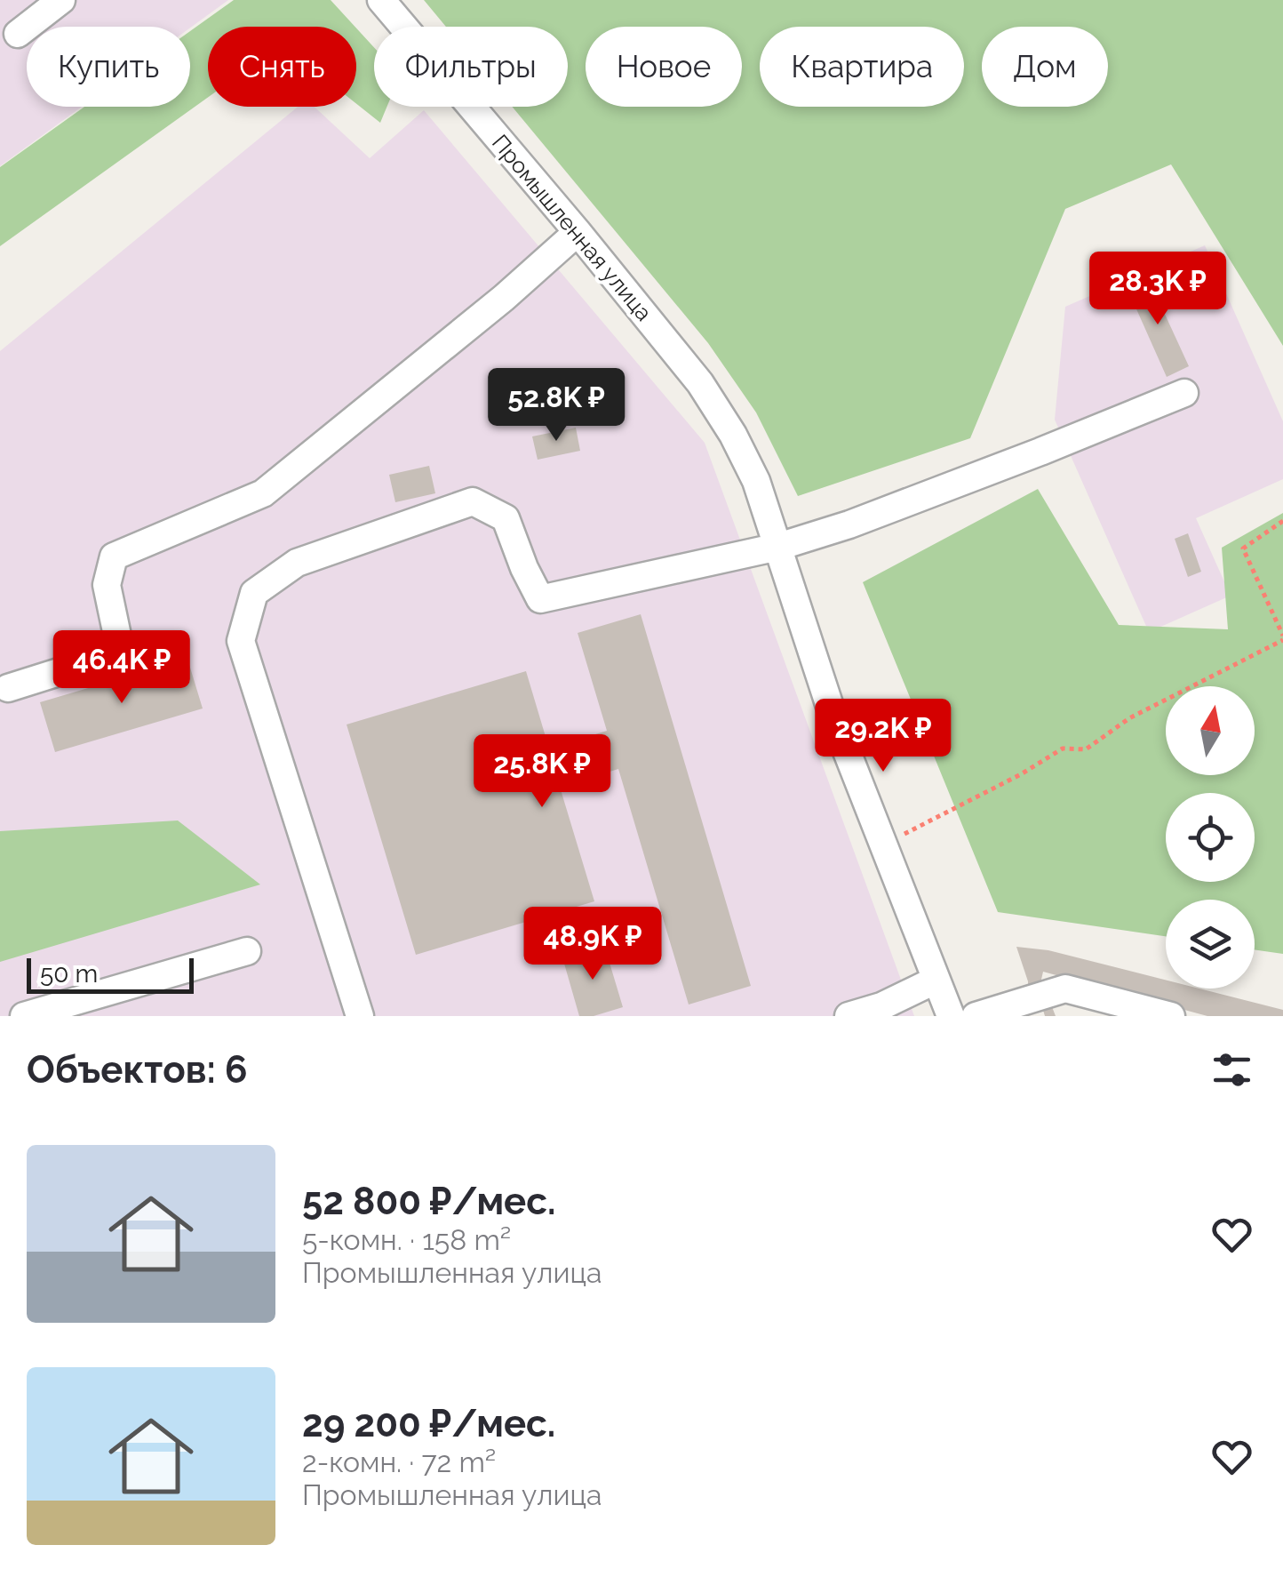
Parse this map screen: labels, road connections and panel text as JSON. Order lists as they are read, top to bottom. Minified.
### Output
{"streets":{"street":["Промышленная улица"]},"scale_bar":"50 m","north":"top","page":{"chip":["Купить","Снять","Фильтры","Новое","Квартира","Дом"],"price":["28.3K ₽","52.8K ₽","46.4K ₽","29.2K ₽","25.8K ₽","48.9K ₽"],"scale":"50 m","heading":"Объектов: 6","list":[{"name":"52 800 ₽/мес.","note":"5-комн. · 158 m² · Промышленная улица"},{"name":"29 200 ₽/мес.","note":"2-комн. · 72 m² · Промышленная улица"}]}}
